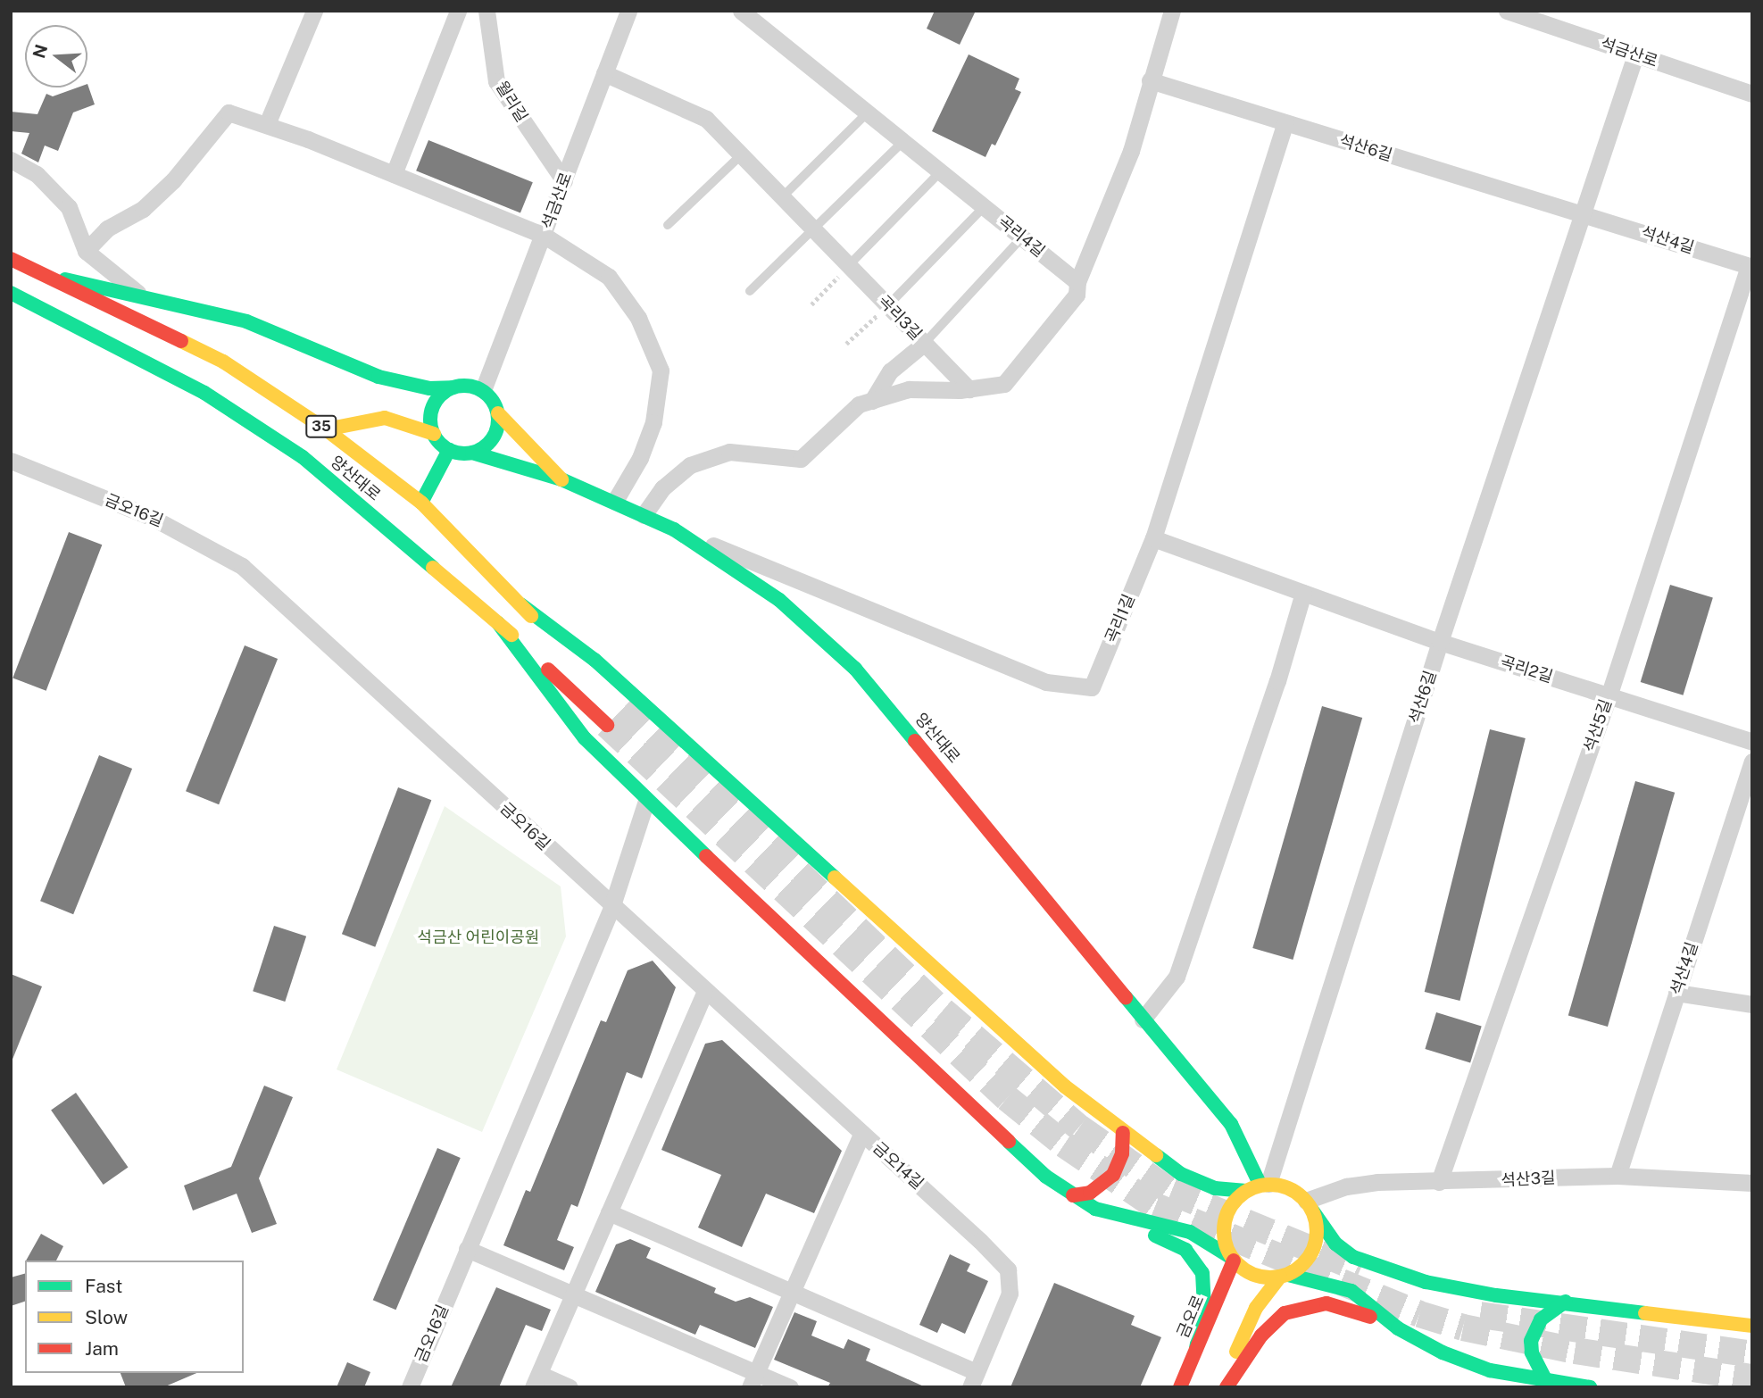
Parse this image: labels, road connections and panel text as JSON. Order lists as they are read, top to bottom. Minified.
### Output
{"streets":{"main road":["35","양산대로","금오로"],"street":["석금산로","월리길","석산6길","곡리4길","석산4길","곡리3길","금오16길","곡리1길","곡리2길","석산5길","금오14길","석산3길"]},"crossings":[["석금산로","월리길"],["석금산로","석산6길"],["석금산로","곡리3길"],["석금산로","양산대로"],["석산6길","석산4길"],["석산6길","양산대로"],["석산6길","곡리1길"],["석산6길","곡리2길"],["석산6길","석산3길"],["석산6길","금오로"],["석산4길","석산5길"],["석산4길","석산3길"],["곡리3길","양산대로"],["양산대로","곡리1길"],["양산대로","석산3길"],["양산대로","금오로"],["금오16길","금오14길"],["곡리1길","곡리2길"],["곡리2길","석산5길"],["석산5길","석산3길"],["석산3길","금오로"]],"parks":["석금산 어린이공원"],"legend":["Fast","Slow","Jam"],"north":"left"}
